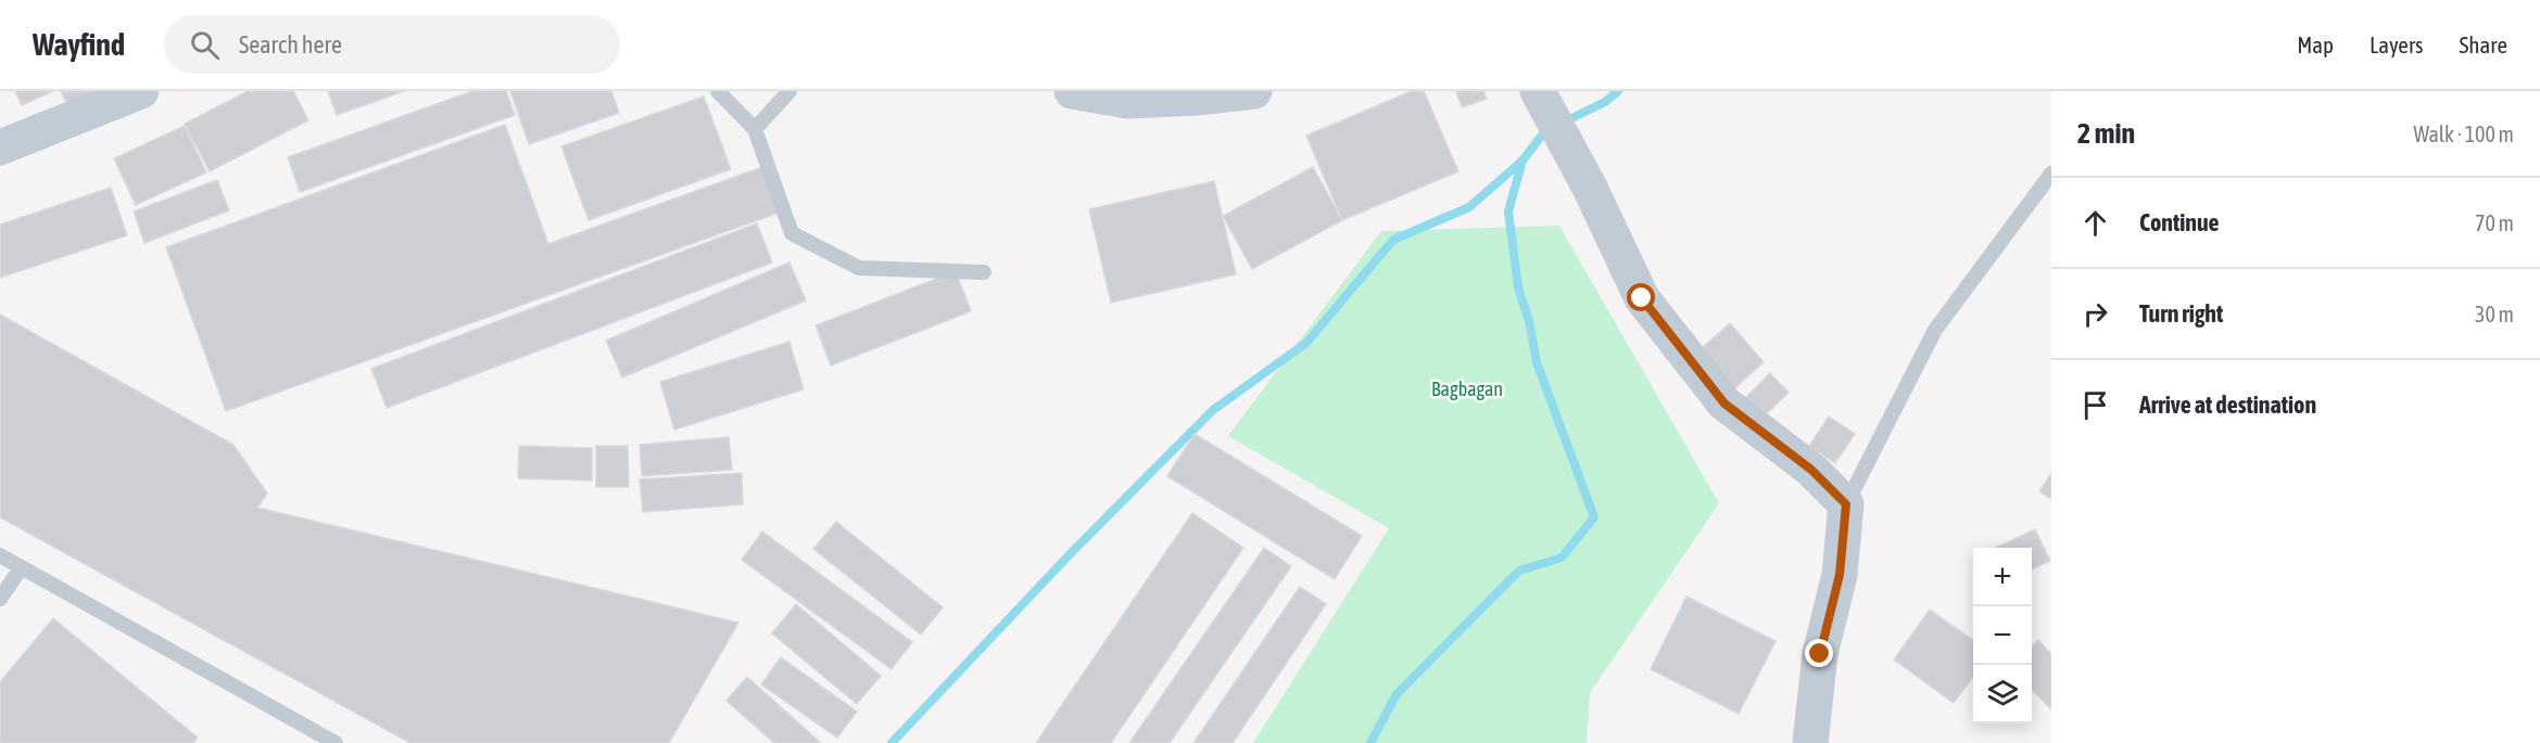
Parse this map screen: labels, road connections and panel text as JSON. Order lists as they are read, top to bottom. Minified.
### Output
{"parks":["Bagbagan"],"page":{"header":"Wayfind","search":"Search here","nav":["Map","Layers","Share"],"heading":["2 min","Walk · 100 m"],"list":[["Continue","70 m"],["Turn right","30 m"],"Arrive at destination"],"map_buttons":["+","−"]}}
